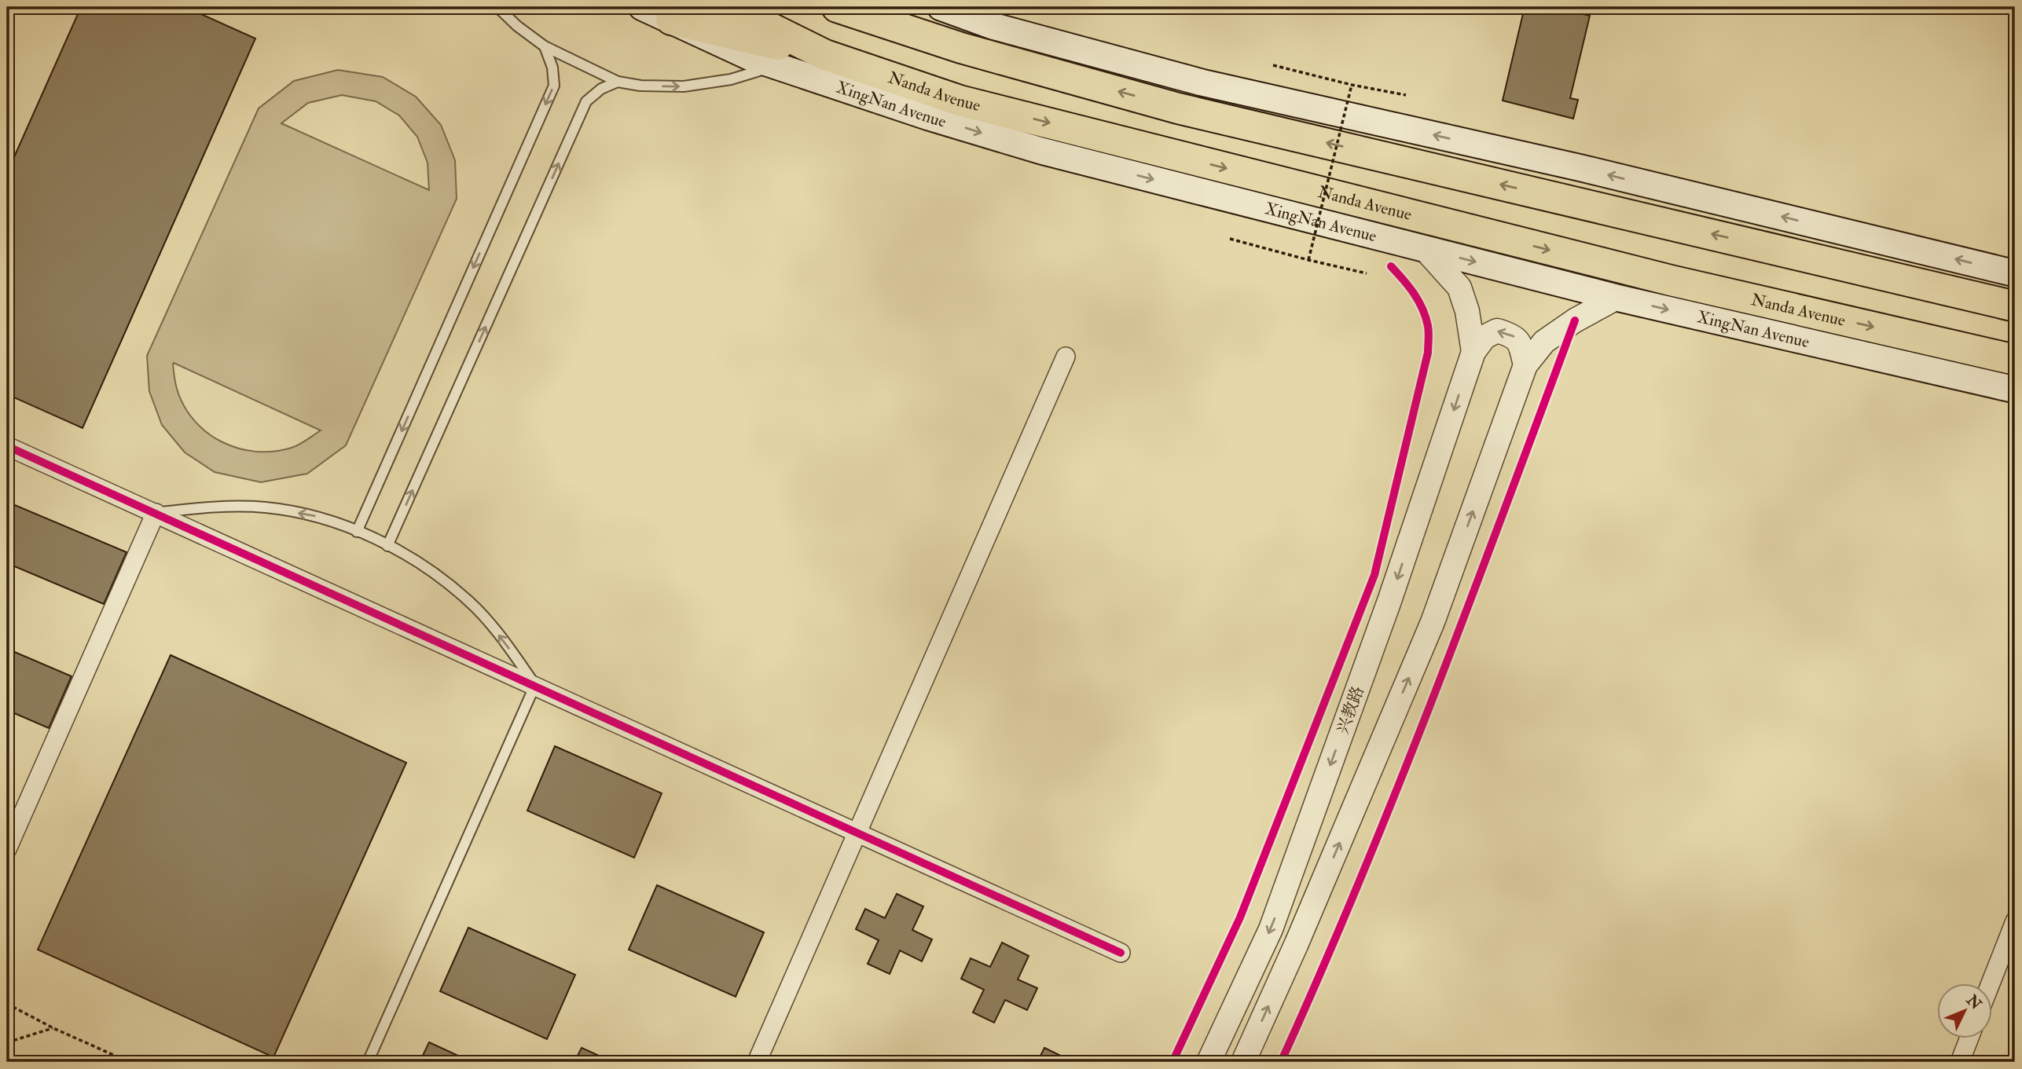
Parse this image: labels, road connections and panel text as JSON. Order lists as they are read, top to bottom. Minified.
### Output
{"streets":{"highway":["Nanda Avenue"],"main road":["XingNan Avenue"],"street":["兴教路"]},"north":"top right"}
